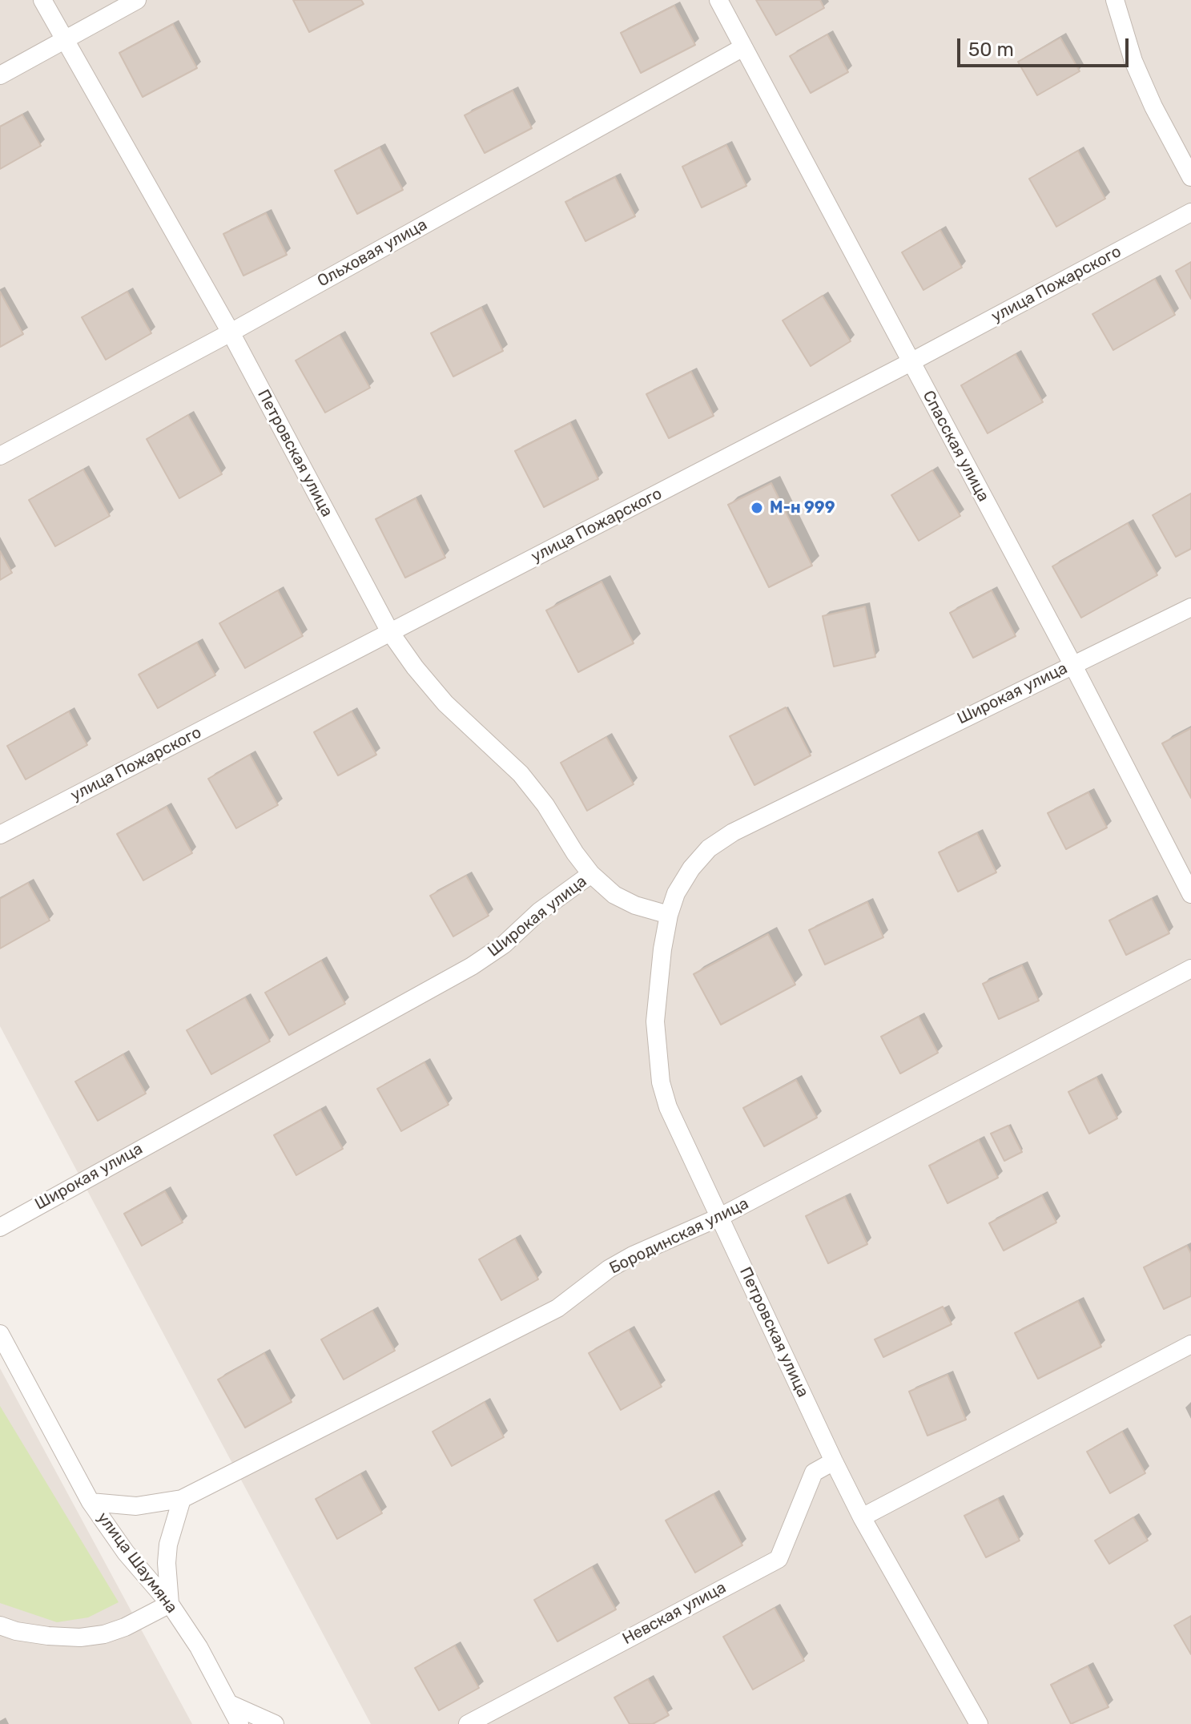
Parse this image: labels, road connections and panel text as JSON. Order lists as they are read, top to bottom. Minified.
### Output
{"streets":{"street":["Ольховая улица","улица Пожарского","Спасская улица","Петровская улица","Широкая улица","Бородинская улица","улица Шаумяна","Невская улица"]},"crossings":[["Ольховая улица","Спасская улица"],["Ольховая улица","Петровская улица"],["улица Пожарского","Спасская улица"],["улица Пожарского","Петровская улица"],["Спасская улица","Широкая улица"],["Петровская улица","Широкая улица"],["Петровская улица","Бородинская улица"],["Петровская улица","Невская улица"],["Бородинская улица","улица Шаумяна"]],"places":["М-н 999"],"scale_bar":"50 m"}
